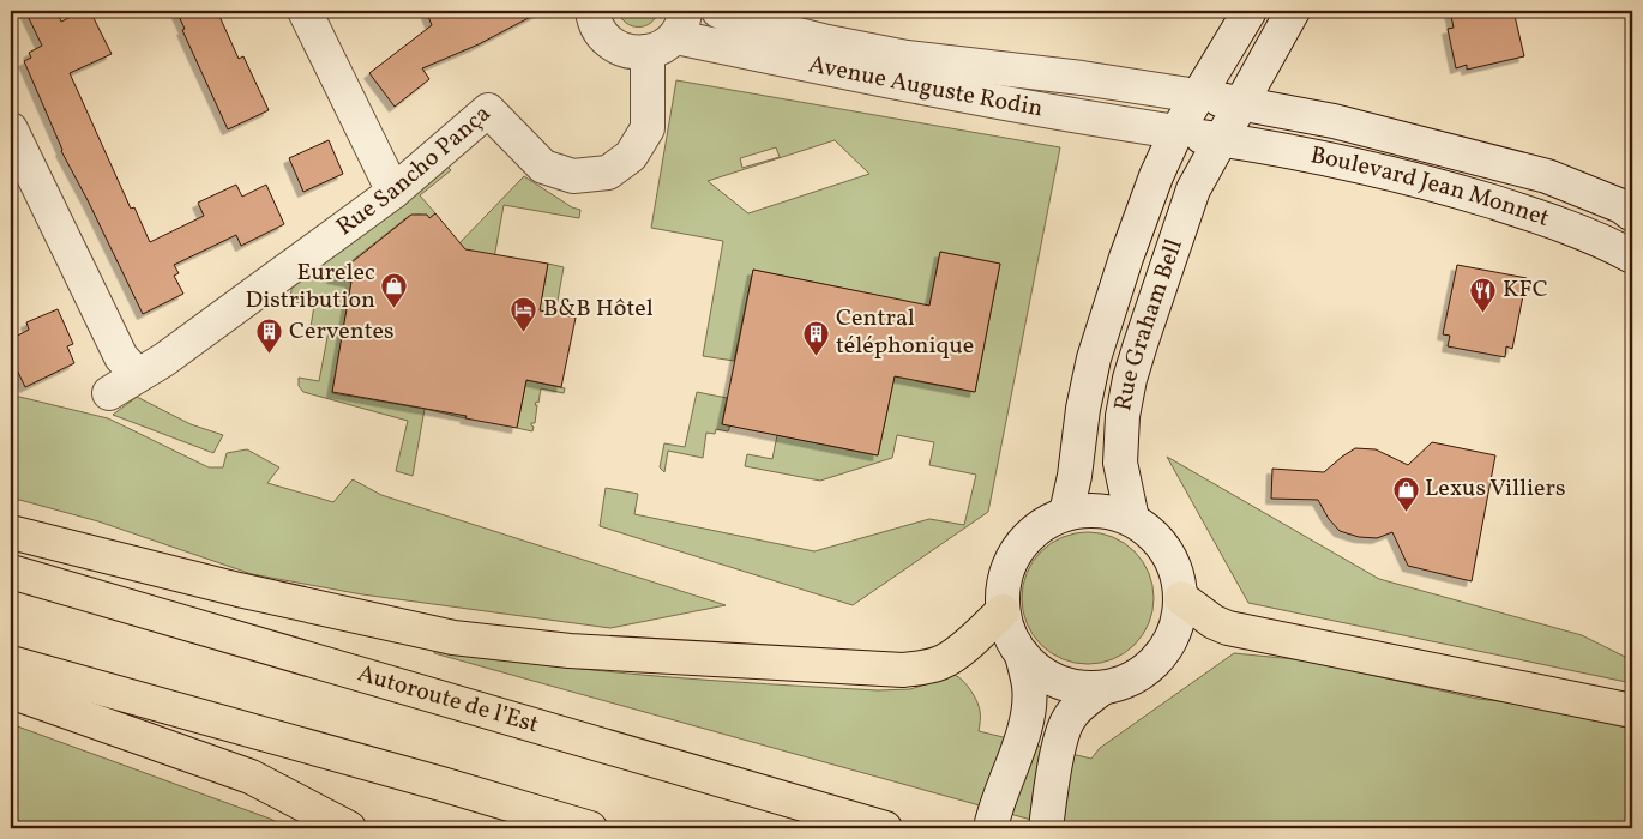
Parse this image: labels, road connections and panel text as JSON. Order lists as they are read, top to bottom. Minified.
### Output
{"streets":{"highway":["Autoroute de l’Est"],"street":["Avenue Auguste Rodin","Rue Sancho Pança","Boulevard Jean Monnet","Rue Graham Bell"]},"crossings":[["Avenue Auguste Rodin","Rue Sancho Pança"],["Avenue Auguste Rodin","Boulevard Jean Monnet"],["Avenue Auguste Rodin","Rue Graham Bell"],["Boulevard Jean Monnet","Rue Graham Bell"]],"places":{"shop":["Eurelec Distribution","Lexus Villiers"],"restaurant":["KFC"],"hotel":["B&B Hôtel"],"building":["Cerventes","Central téléphonique"]}}
